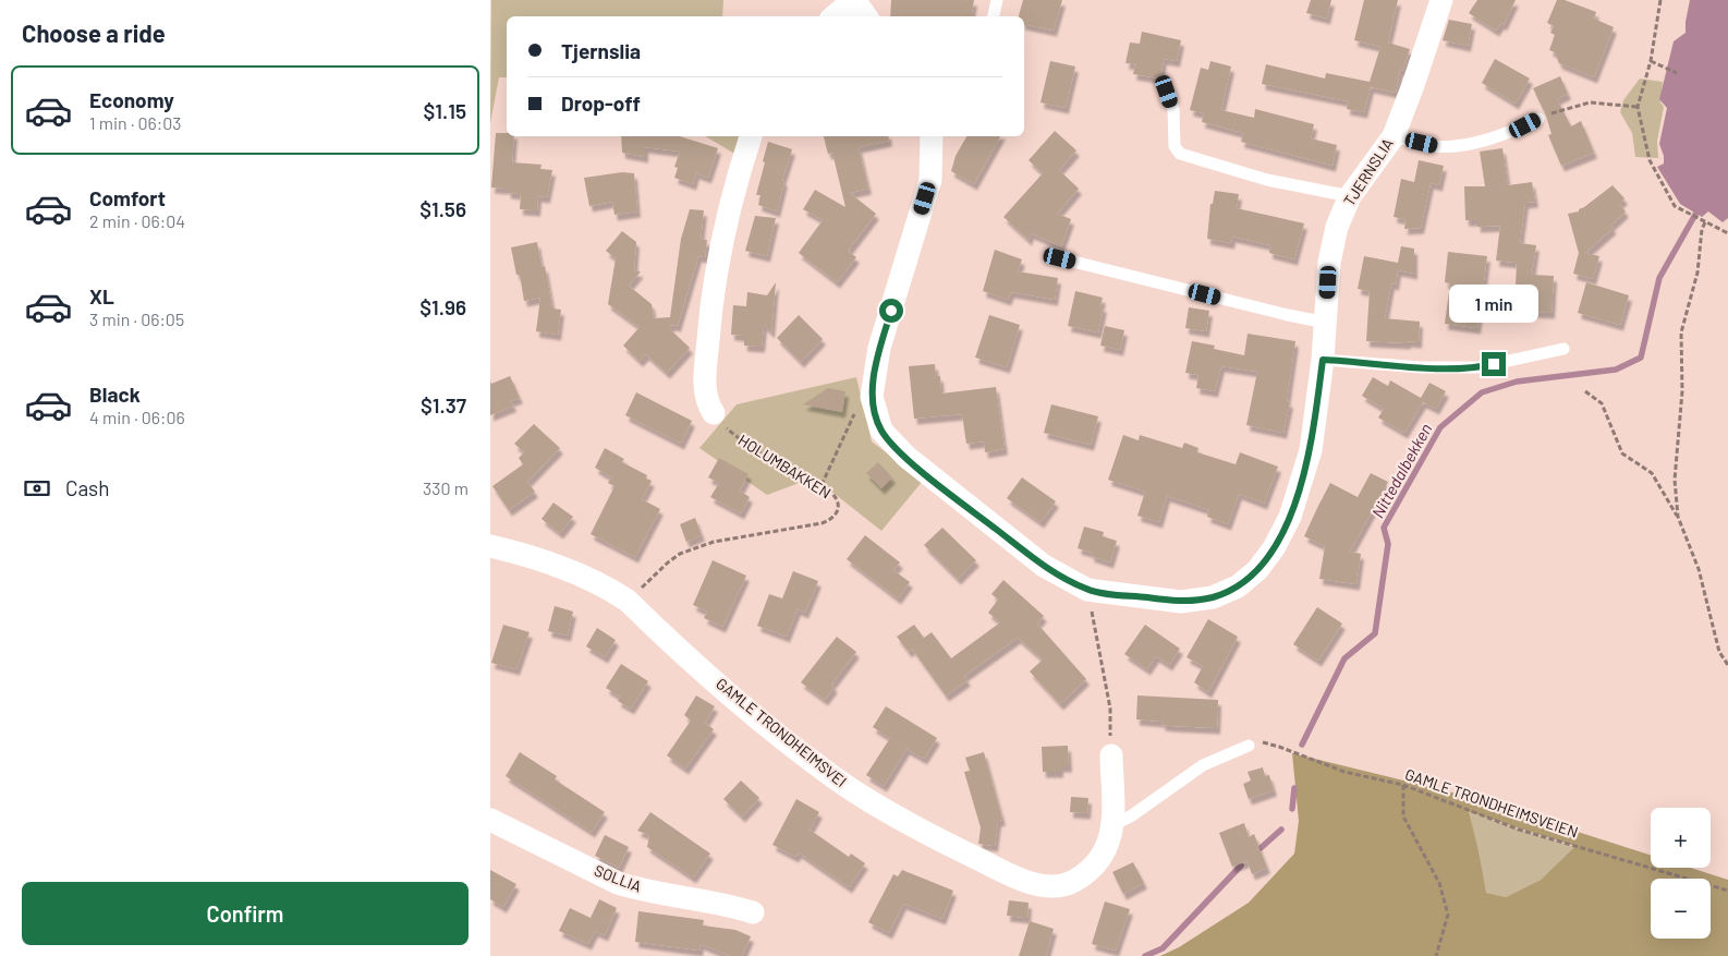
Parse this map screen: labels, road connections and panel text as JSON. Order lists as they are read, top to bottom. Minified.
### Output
{"streets":{"street":["TJERNSLIA","GAMLE TRONDHEIMSVEI","SOLLIA"],"path":["HOLUMBAKKEN","GAMLE TRONDHEIMSVEIEN"]},"crossings":[["HOLUMBAKKEN","GAMLE TRONDHEIMSVEI"]],"water":["Nittedalbekken"],"page":{"heading":"Choose a ride","banner":["Tjernslia","Drop-off"],"list":[{"name":"Economy","note":"1 min · 06:03","value":"$1.15"},{"name":"Comfort","note":"2 min · 06:04","value":"$1.56"},{"name":"XL","note":"3 min · 06:05","value":"$1.96"},{"name":"Black","note":"4 min · 06:06","value":"$1.37"}],"bubble":"1 min","pay":["Cash","330 m"],"map_buttons":["+","−"],"buttons":"Confirm"}}
